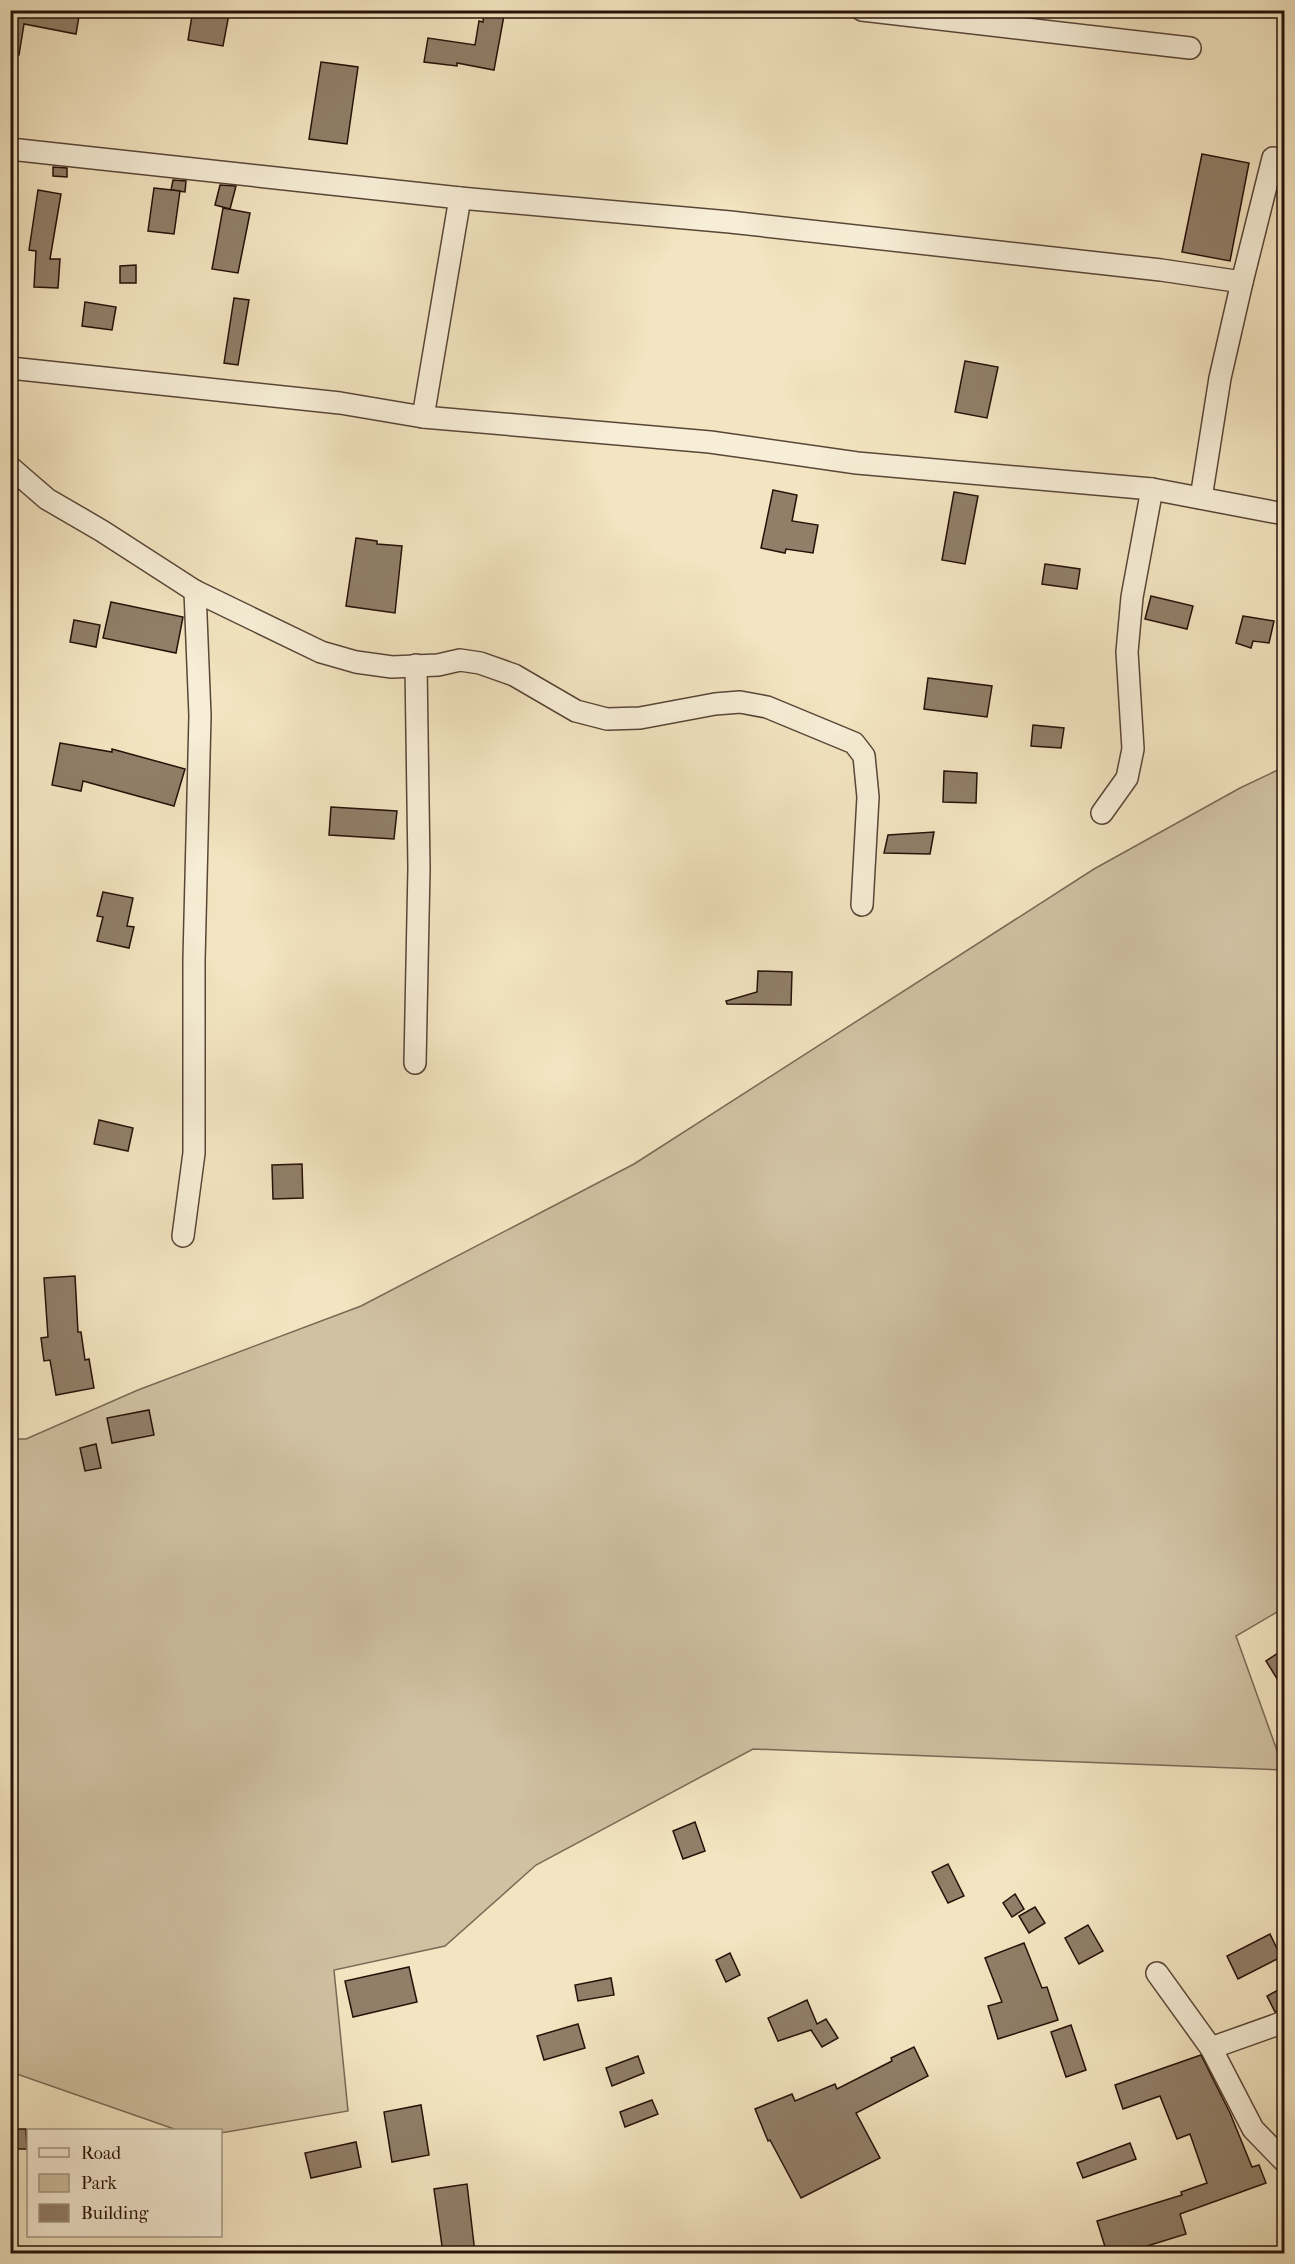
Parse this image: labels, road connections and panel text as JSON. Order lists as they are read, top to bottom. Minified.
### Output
{"legend":["Road","Park","Building"]}
